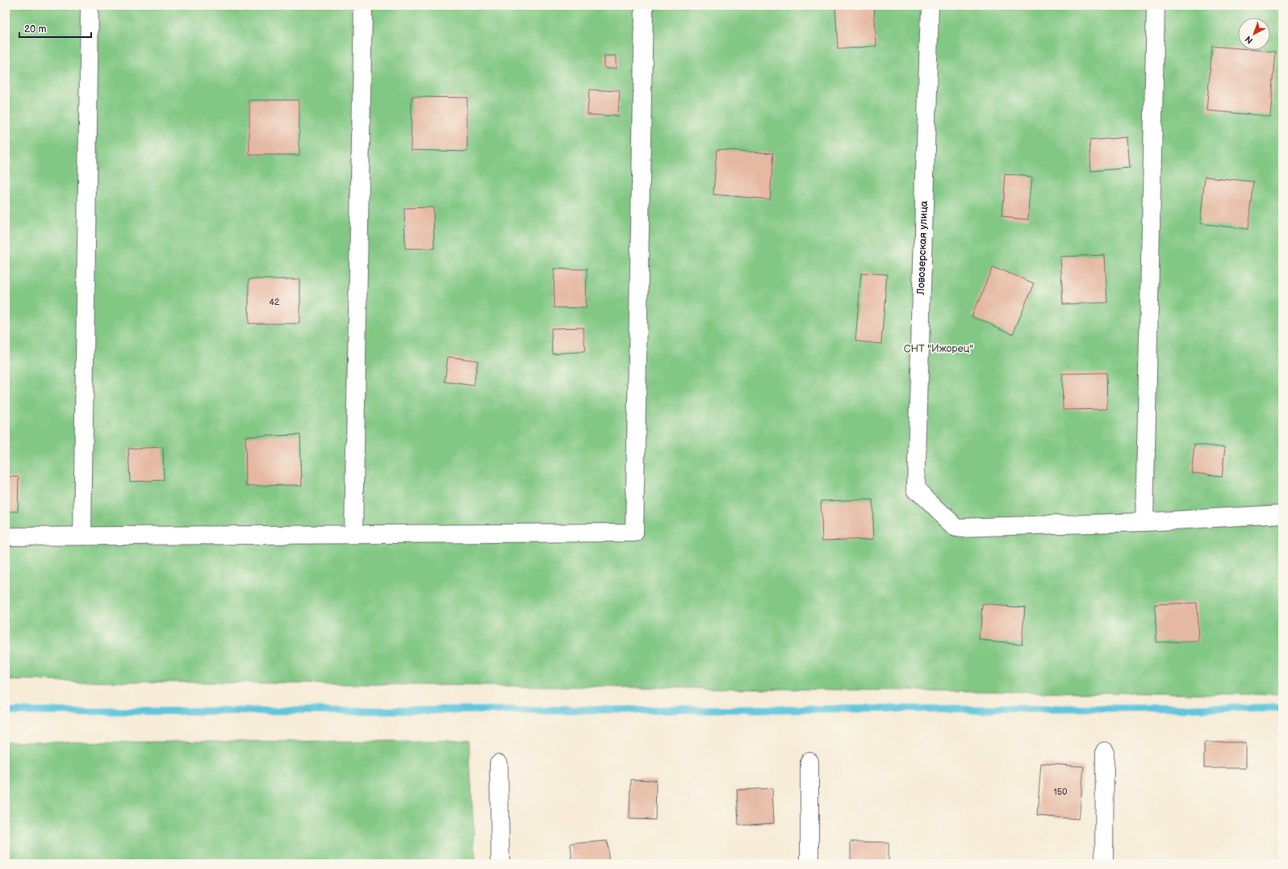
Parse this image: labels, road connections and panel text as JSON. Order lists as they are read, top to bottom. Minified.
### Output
{"streets":{"street":["Ловозерская улица"]},"parks":["СНТ \"Ижорец\""],"house_numbers":["42","150"],"scale_bar":"20 m","north":"bottom left"}
